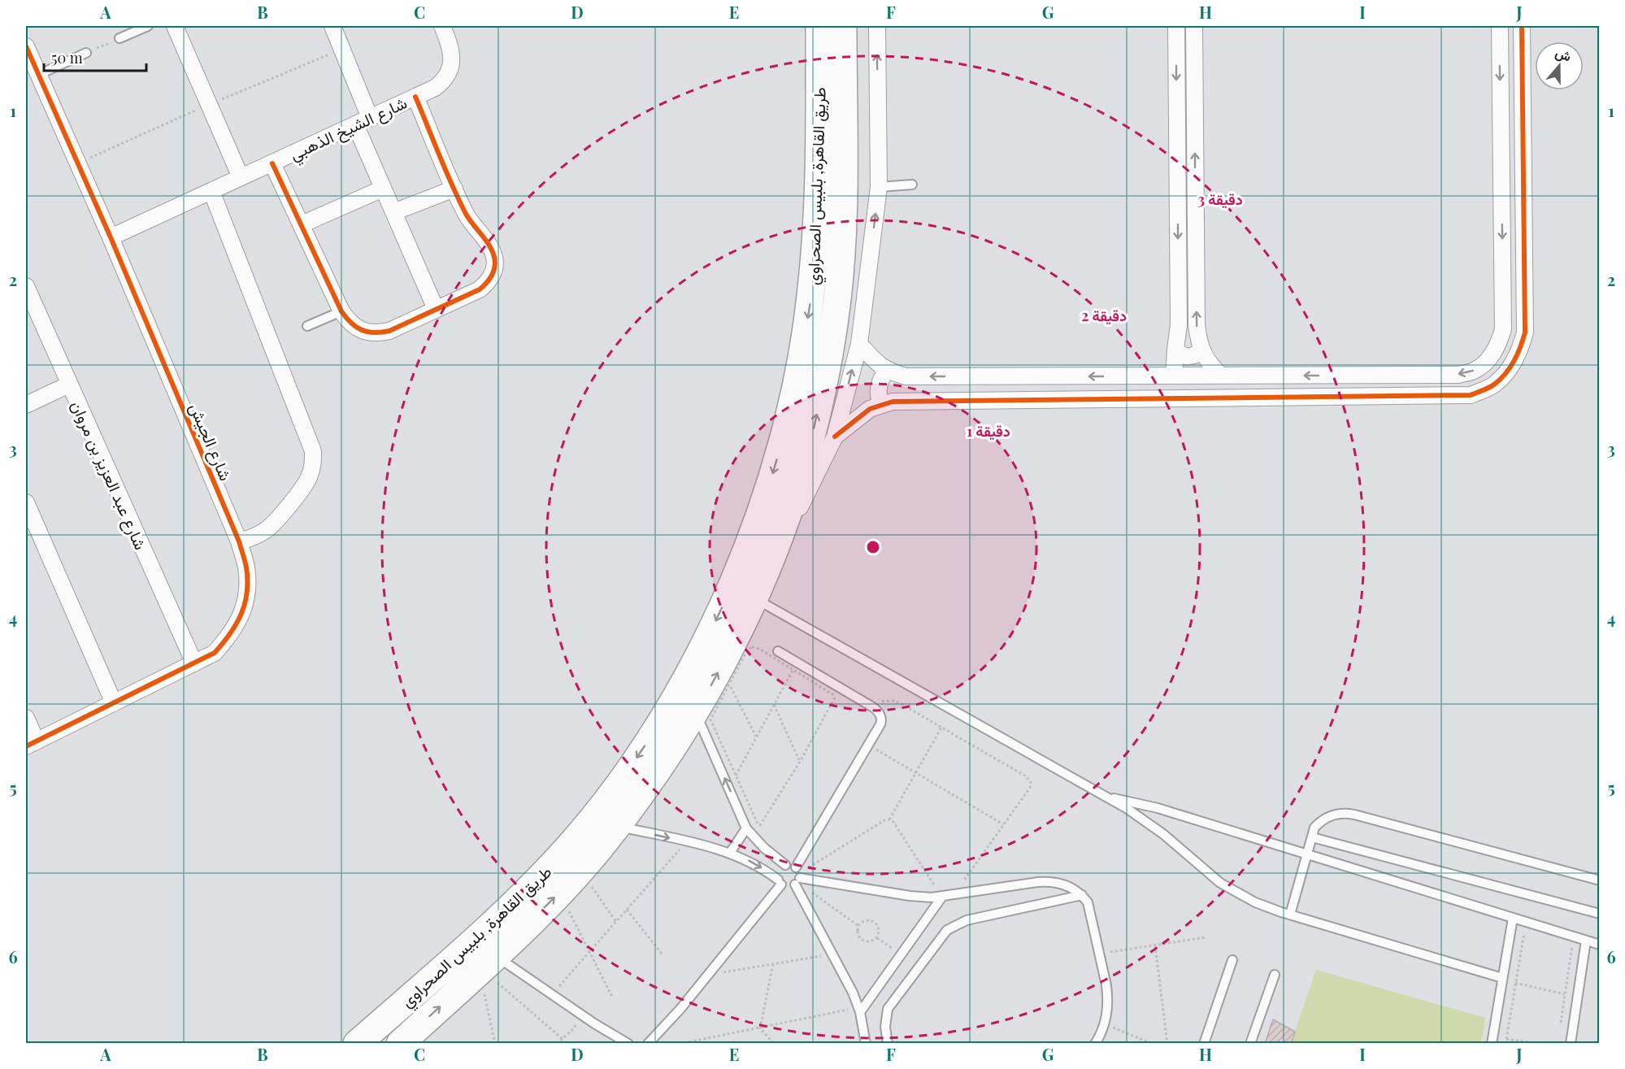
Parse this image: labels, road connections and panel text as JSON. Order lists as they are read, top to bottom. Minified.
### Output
{"streets":{"highway":["طريق القاهرة, بلبيس الصحراوي"],"street":["شارع الشيخ الذهبي","شارع الجيش","شارع عبد العزيز بن مروان"]},"crossings":[["شارع الشيخ الذهبي","شارع الجيش"],["شارع الجيش","شارع عبد العزيز بن مروان"]],"scale_bar":"50 m","north":"top","grid":{"columns":["A","B","C","D","E","F","G","H","I","J"],"rows":["1","2","3","4","5","6"]},"rings":["3 دقيقة","2 دقيقة","1 دقيقة"]}
